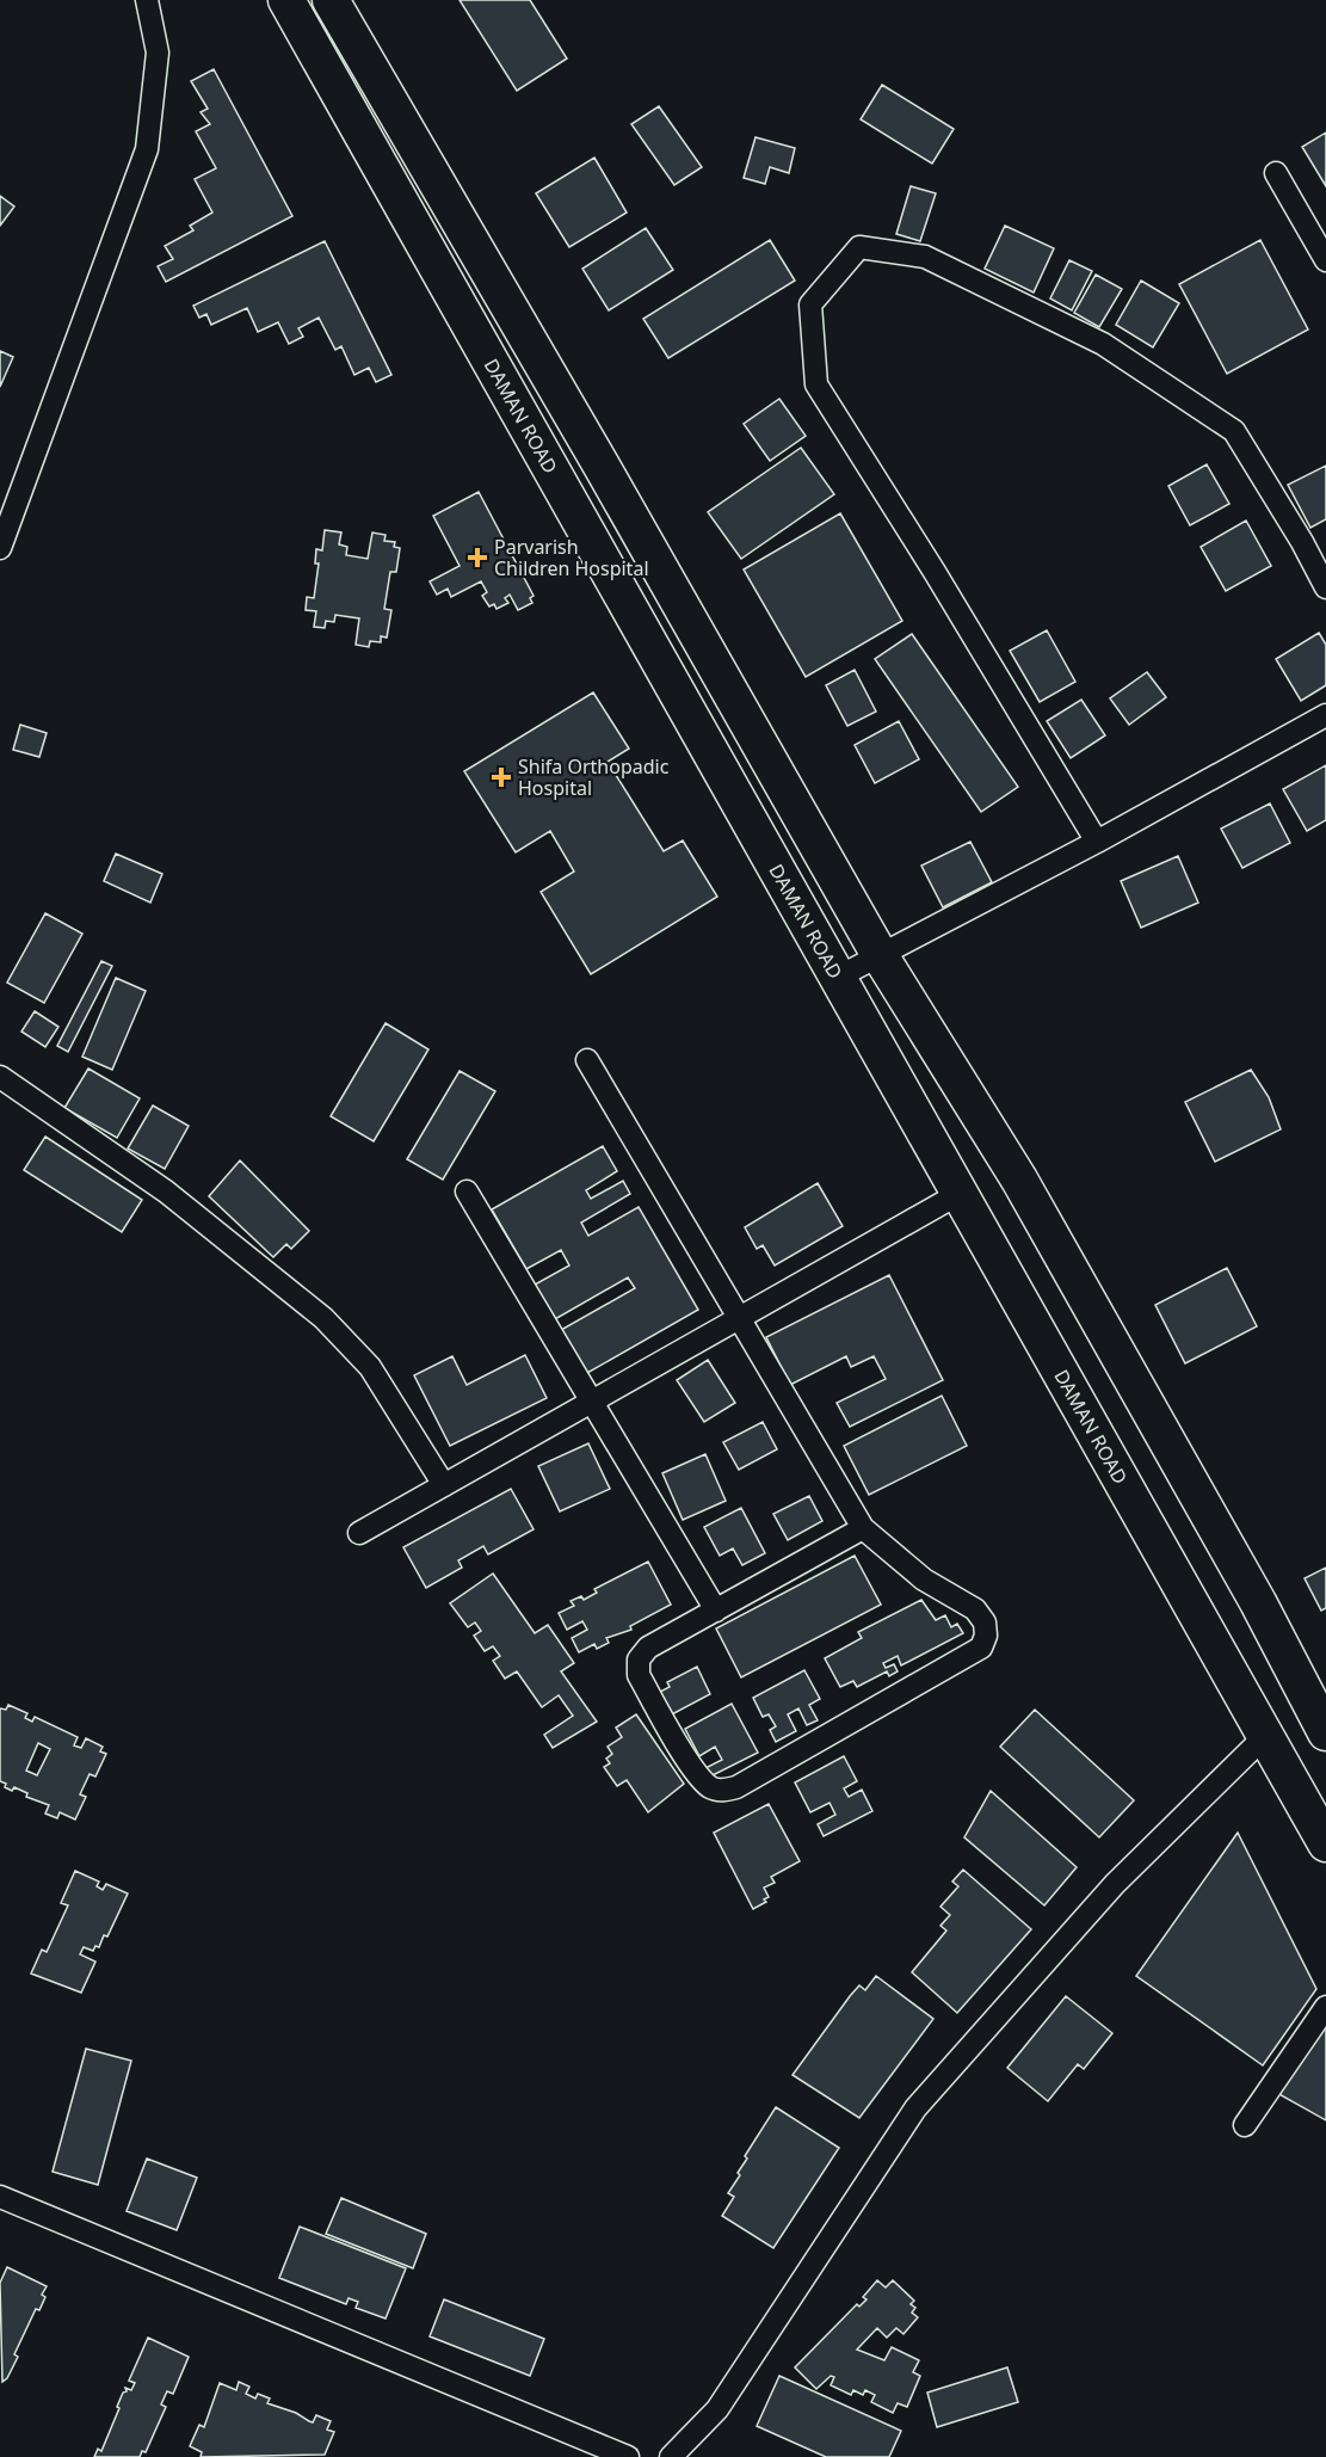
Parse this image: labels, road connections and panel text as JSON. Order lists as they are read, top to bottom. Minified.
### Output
{"streets":{"main road":["DAMAN ROAD"]},"places":{"health":["Parvarish Children Hospital","Shifa Orthopadic Hospital"]}}
